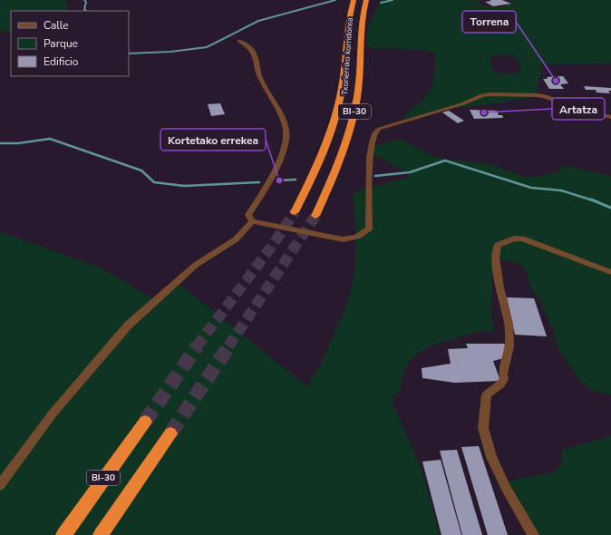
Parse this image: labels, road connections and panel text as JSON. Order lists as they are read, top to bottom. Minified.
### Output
{"streets":{"highway":["Txorierriko korridorea","BI-30"]},"places":["Torrena","Artatza","Kortetako errekea"],"legend":["Calle","Parque","Edificio"]}
